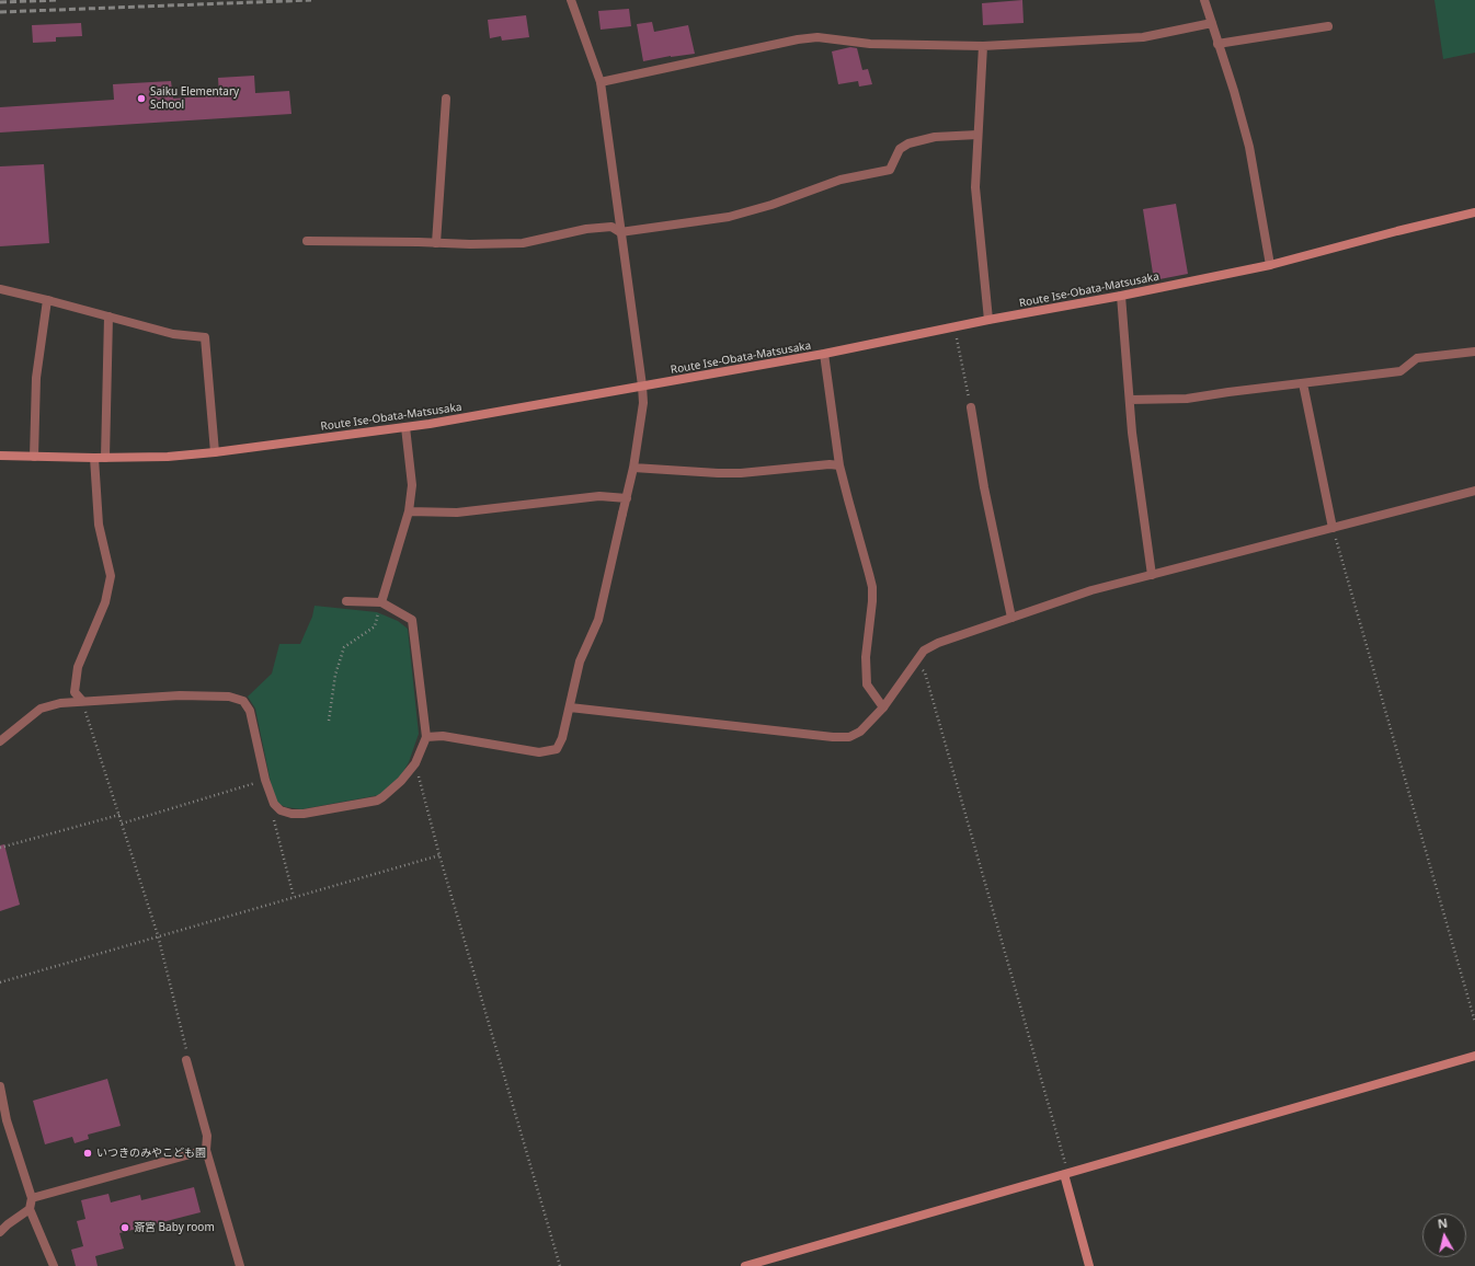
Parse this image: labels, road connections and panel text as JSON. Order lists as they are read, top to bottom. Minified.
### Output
{"streets":{"main road":["Route Ise-Obata-Matsusaka"]},"places":["Saiku Elementary School","いつきのみやこども園","斎宮 Baby room"],"north":"top"}
